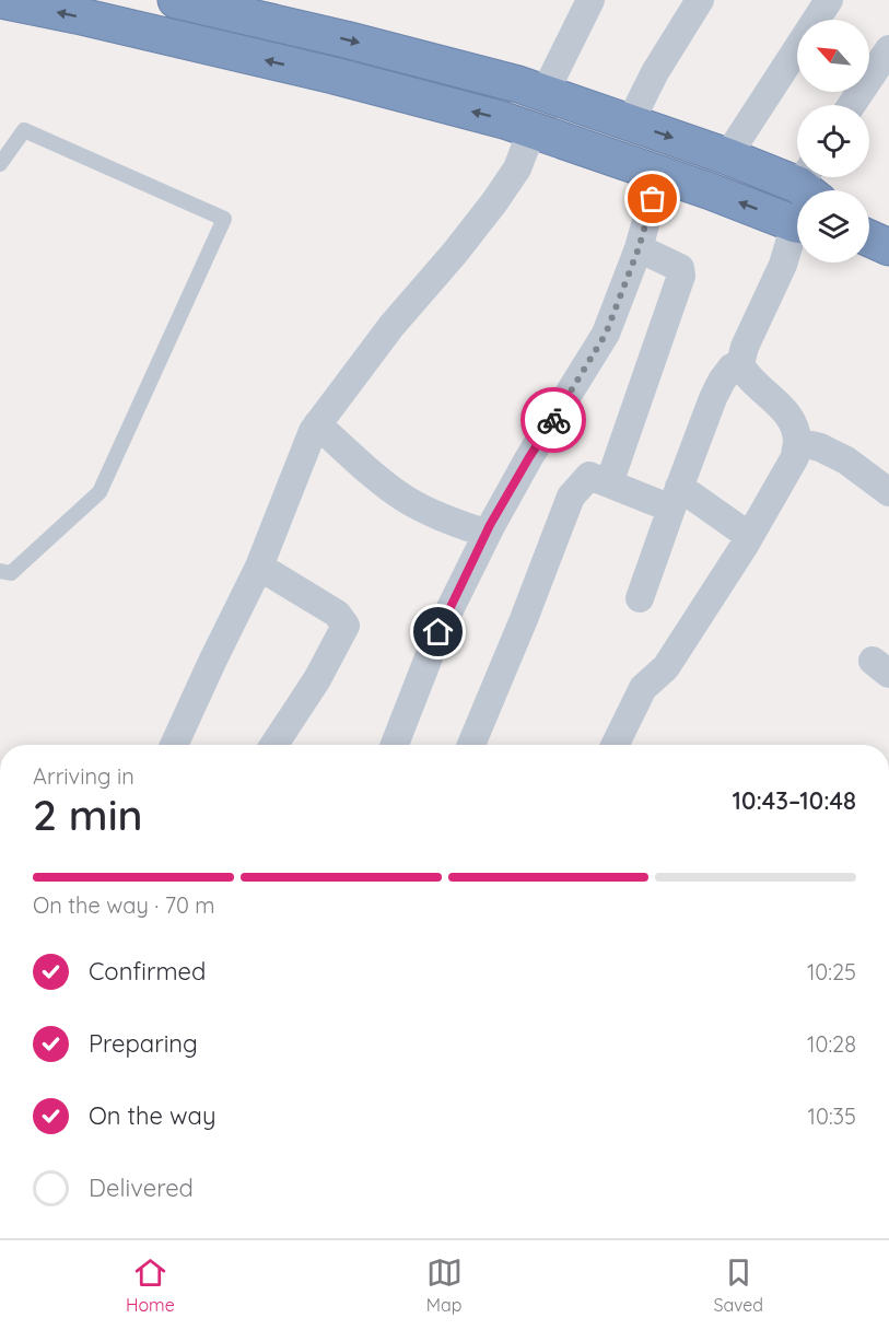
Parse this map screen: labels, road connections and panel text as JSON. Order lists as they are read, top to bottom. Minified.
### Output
{"north":"top left","page":{"heading":["2 min","Arriving in","10:43–10:48"],"bar":"On the way · 70 m","list":[["Confirmed","10:25"],["Preparing","10:28"],["On the way","10:35"],"Delivered"],"tabs":["Home","Map","Saved"]}}
